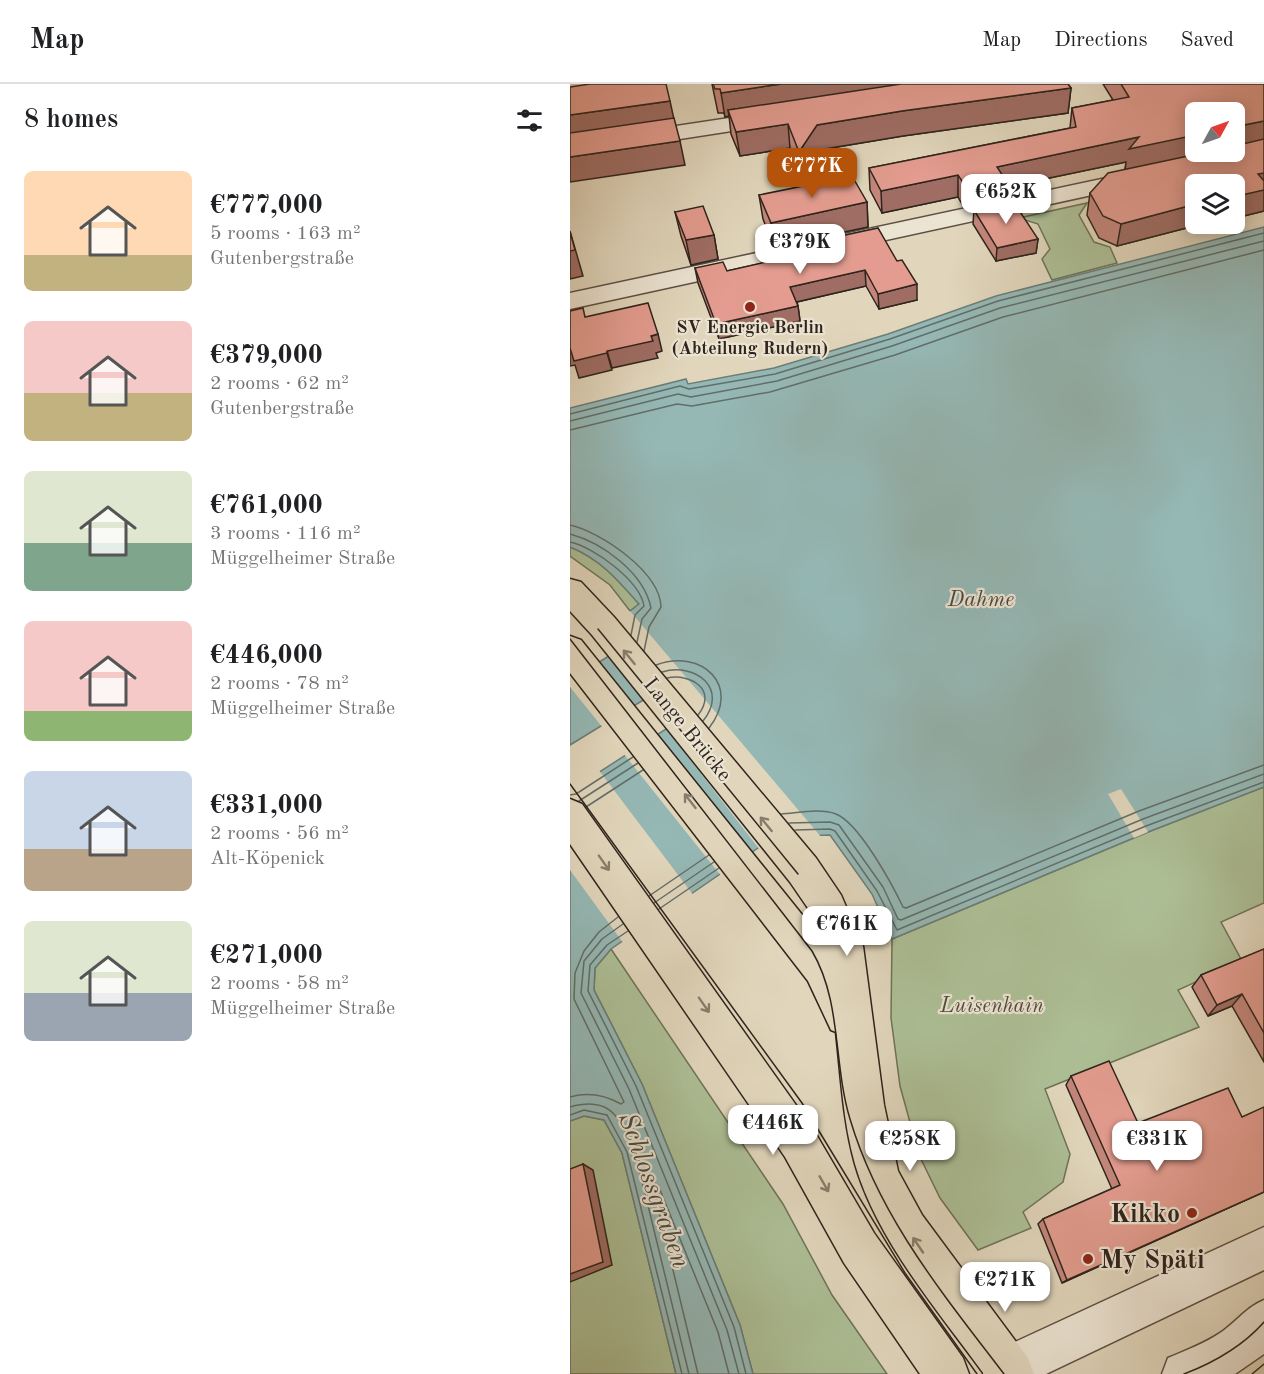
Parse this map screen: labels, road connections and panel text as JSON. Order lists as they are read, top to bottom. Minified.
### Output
{"streets":{"main road":["Lange Brücke"]},"water":["Dahme","Schlossgraben"],"parks":["Luisenhain"],"places":["SV Energie Berlin (Abteilung Rudern)","Kikko","My Späti"],"north":"top right","page":{"header":"Map","nav":["Map","Directions","Saved"],"heading":"8 homes","price":["€777K","€652K","€379K","€761K","€446K","€258K","€331K","€271K"],"list":[{"name":"€777,000","note":"5 rooms · 163 m² · Gutenbergstraße"},{"name":"€379,000","note":"2 rooms · 62 m² · Gutenbergstraße"},{"name":"€761,000","note":"3 rooms · 116 m² · Müggelheimer Straße"},{"name":"€446,000","note":"2 rooms · 78 m² · Müggelheimer Straße"},{"name":"€331,000","note":"2 rooms · 56 m² · Alt-Köpenick"},{"name":"€271,000","note":"2 rooms · 58 m² · Müggelheimer Straße"}]}}
